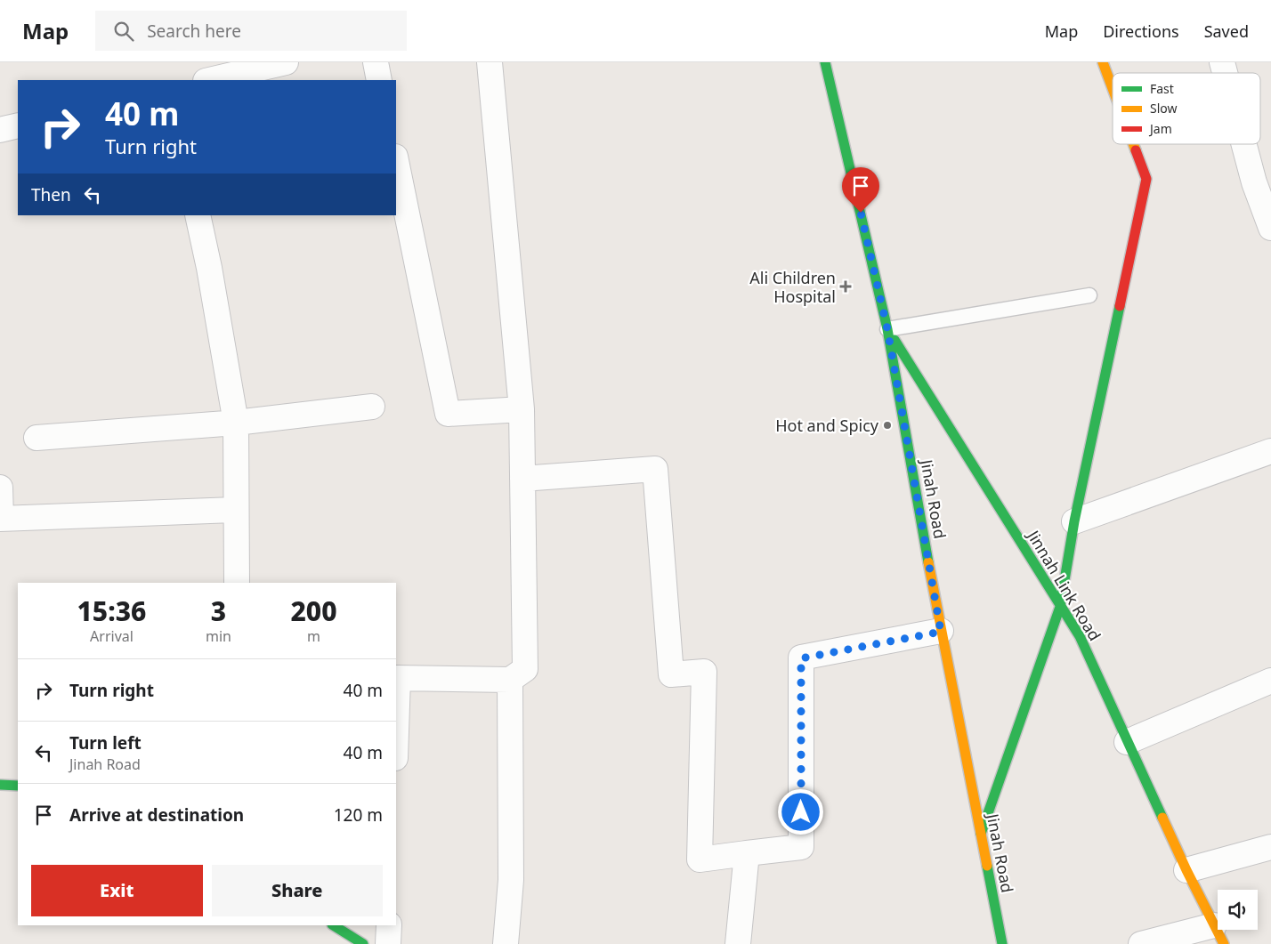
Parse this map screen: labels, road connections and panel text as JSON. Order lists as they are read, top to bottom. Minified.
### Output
{"streets":{"street":["Jinah Road","Jinnah Link Road"]},"crossings":[["Jinah Road","Jinnah Link Road"]],"places":{"health":["Ali Children Hospital"],"other":["Hot and Spicy"]},"legend":["Fast","Slow","Jam"],"page":{"header":"Map","search":"Search here","nav":["Map","Directions","Saved"],"turn":["40 m","Turn right"],"then":"Then","eta":["15:36","Arrival","3","min","200","m"],"list":[{"name":"Turn right","value":"40 m"},{"name":"Turn left","note":"Jinah Road","value":"40 m"},{"name":"Arrive at destination","value":"120 m"}],"buttons":["Exit","Share"]}}
